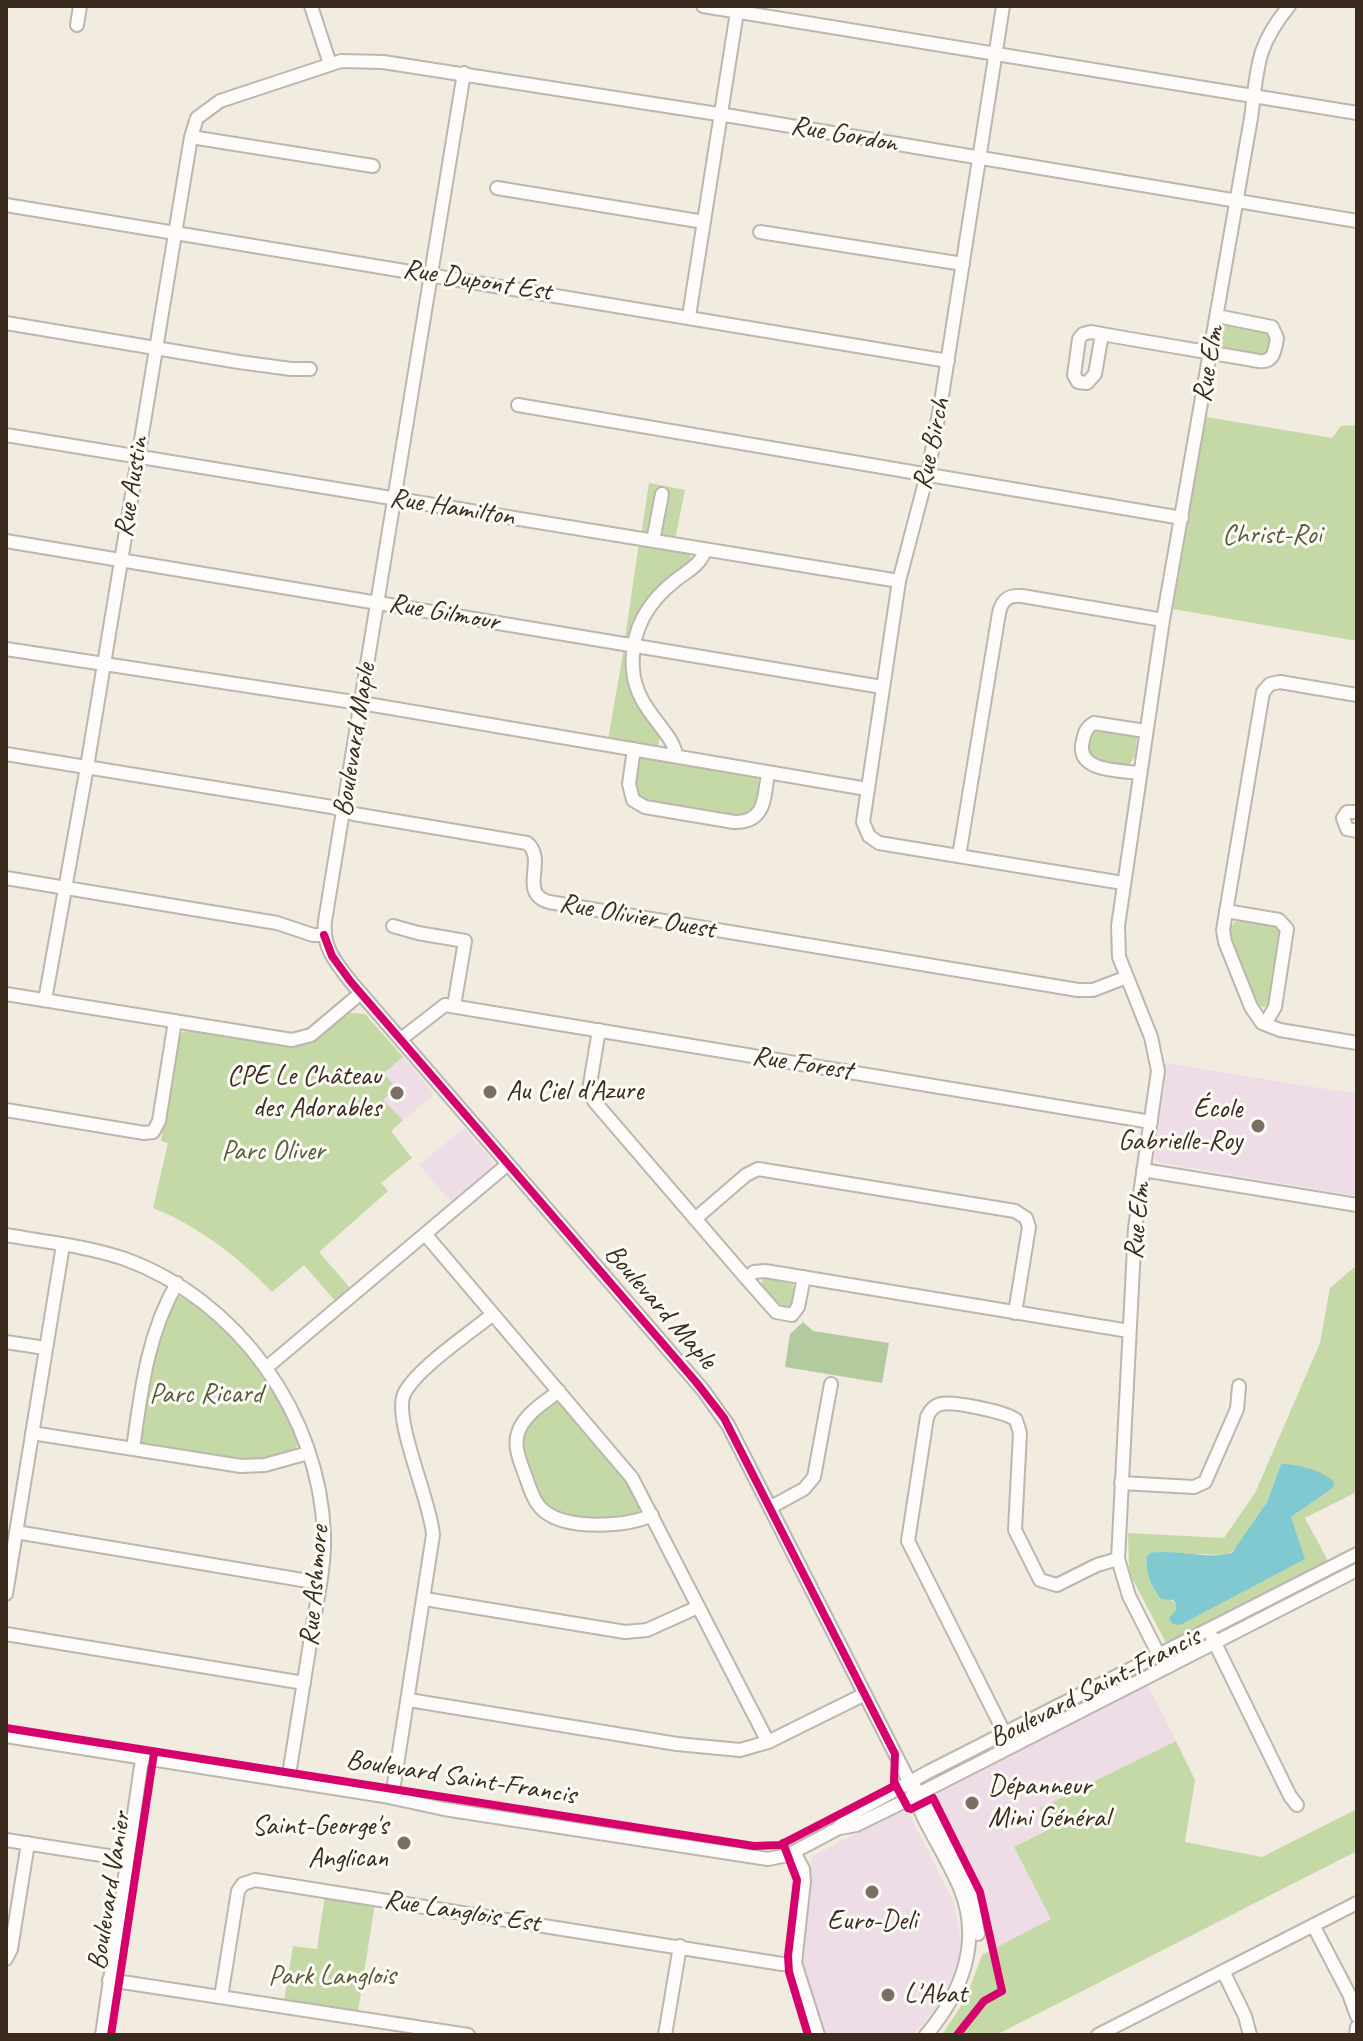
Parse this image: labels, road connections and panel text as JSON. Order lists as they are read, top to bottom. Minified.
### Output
{"streets":{"street":["Rue Gordon","Rue Dupont Est","Rue Elm","Rue Birch","Rue Austin","Rue Hamilton","Rue Gilmour","Boulevard Maple","Rue Olivier Ouest","Rue Forest","Rue Ashmore","Boulevard Saint-Francis","Boulevard Vanier","Rue Langlois Est"]},"crossings":[["Rue Gordon","Rue Elm"],["Rue Gordon","Rue Birch"],["Rue Gordon","Rue Austin"],["Rue Gordon","Boulevard Maple"],["Rue Dupont Est","Rue Birch"],["Rue Dupont Est","Rue Austin"],["Rue Dupont Est","Boulevard Maple"],["Rue Elm","Rue Olivier Ouest"],["Rue Elm","Rue Forest"],["Rue Elm","Boulevard Saint-Francis"],["Rue Birch","Rue Hamilton"],["Rue Birch","Rue Gilmour"],["Rue Austin","Rue Hamilton"],["Rue Austin","Rue Gilmour"],["Rue Austin","Rue Olivier Ouest"],["Rue Hamilton","Boulevard Maple"],["Rue Gilmour","Boulevard Maple"],["Boulevard Maple","Rue Olivier Ouest"],["Boulevard Maple","Boulevard Saint-Francis"],["Rue Ashmore","Boulevard Saint-Francis"],["Boulevard Saint-Francis","Boulevard Vanier"]],"parks":["Christ-Roi","Parc Oliver","Parc Ricard","Park Langlois"],"places":["Au Ciel d'Azure","CPE Le Château des Adorables","École Gabrielle-Roy","Dépanneur Mini Général","Saint-George's Anglican","Euro-Deli","L'Abat"]}
